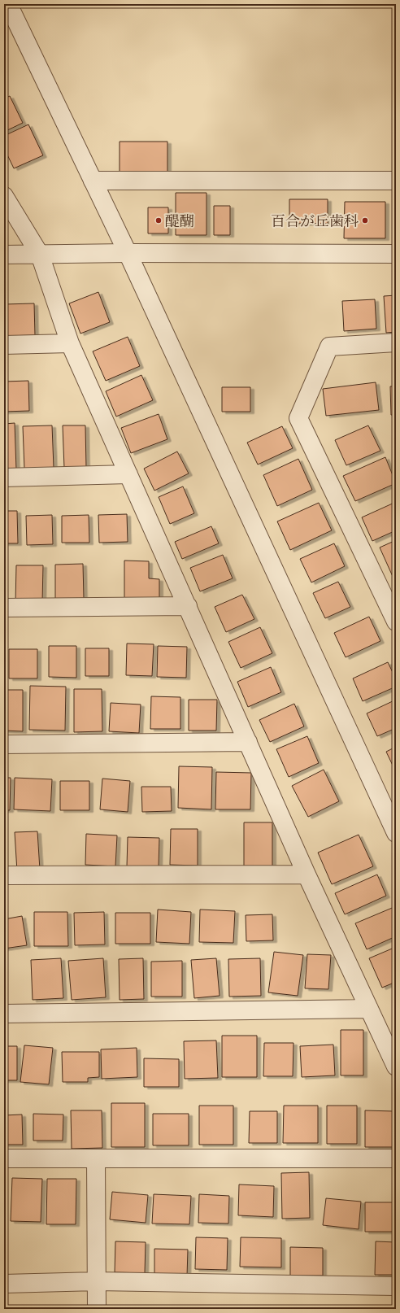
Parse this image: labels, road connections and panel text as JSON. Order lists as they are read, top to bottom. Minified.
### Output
{"places":["醍醐","百合が丘歯科"]}
